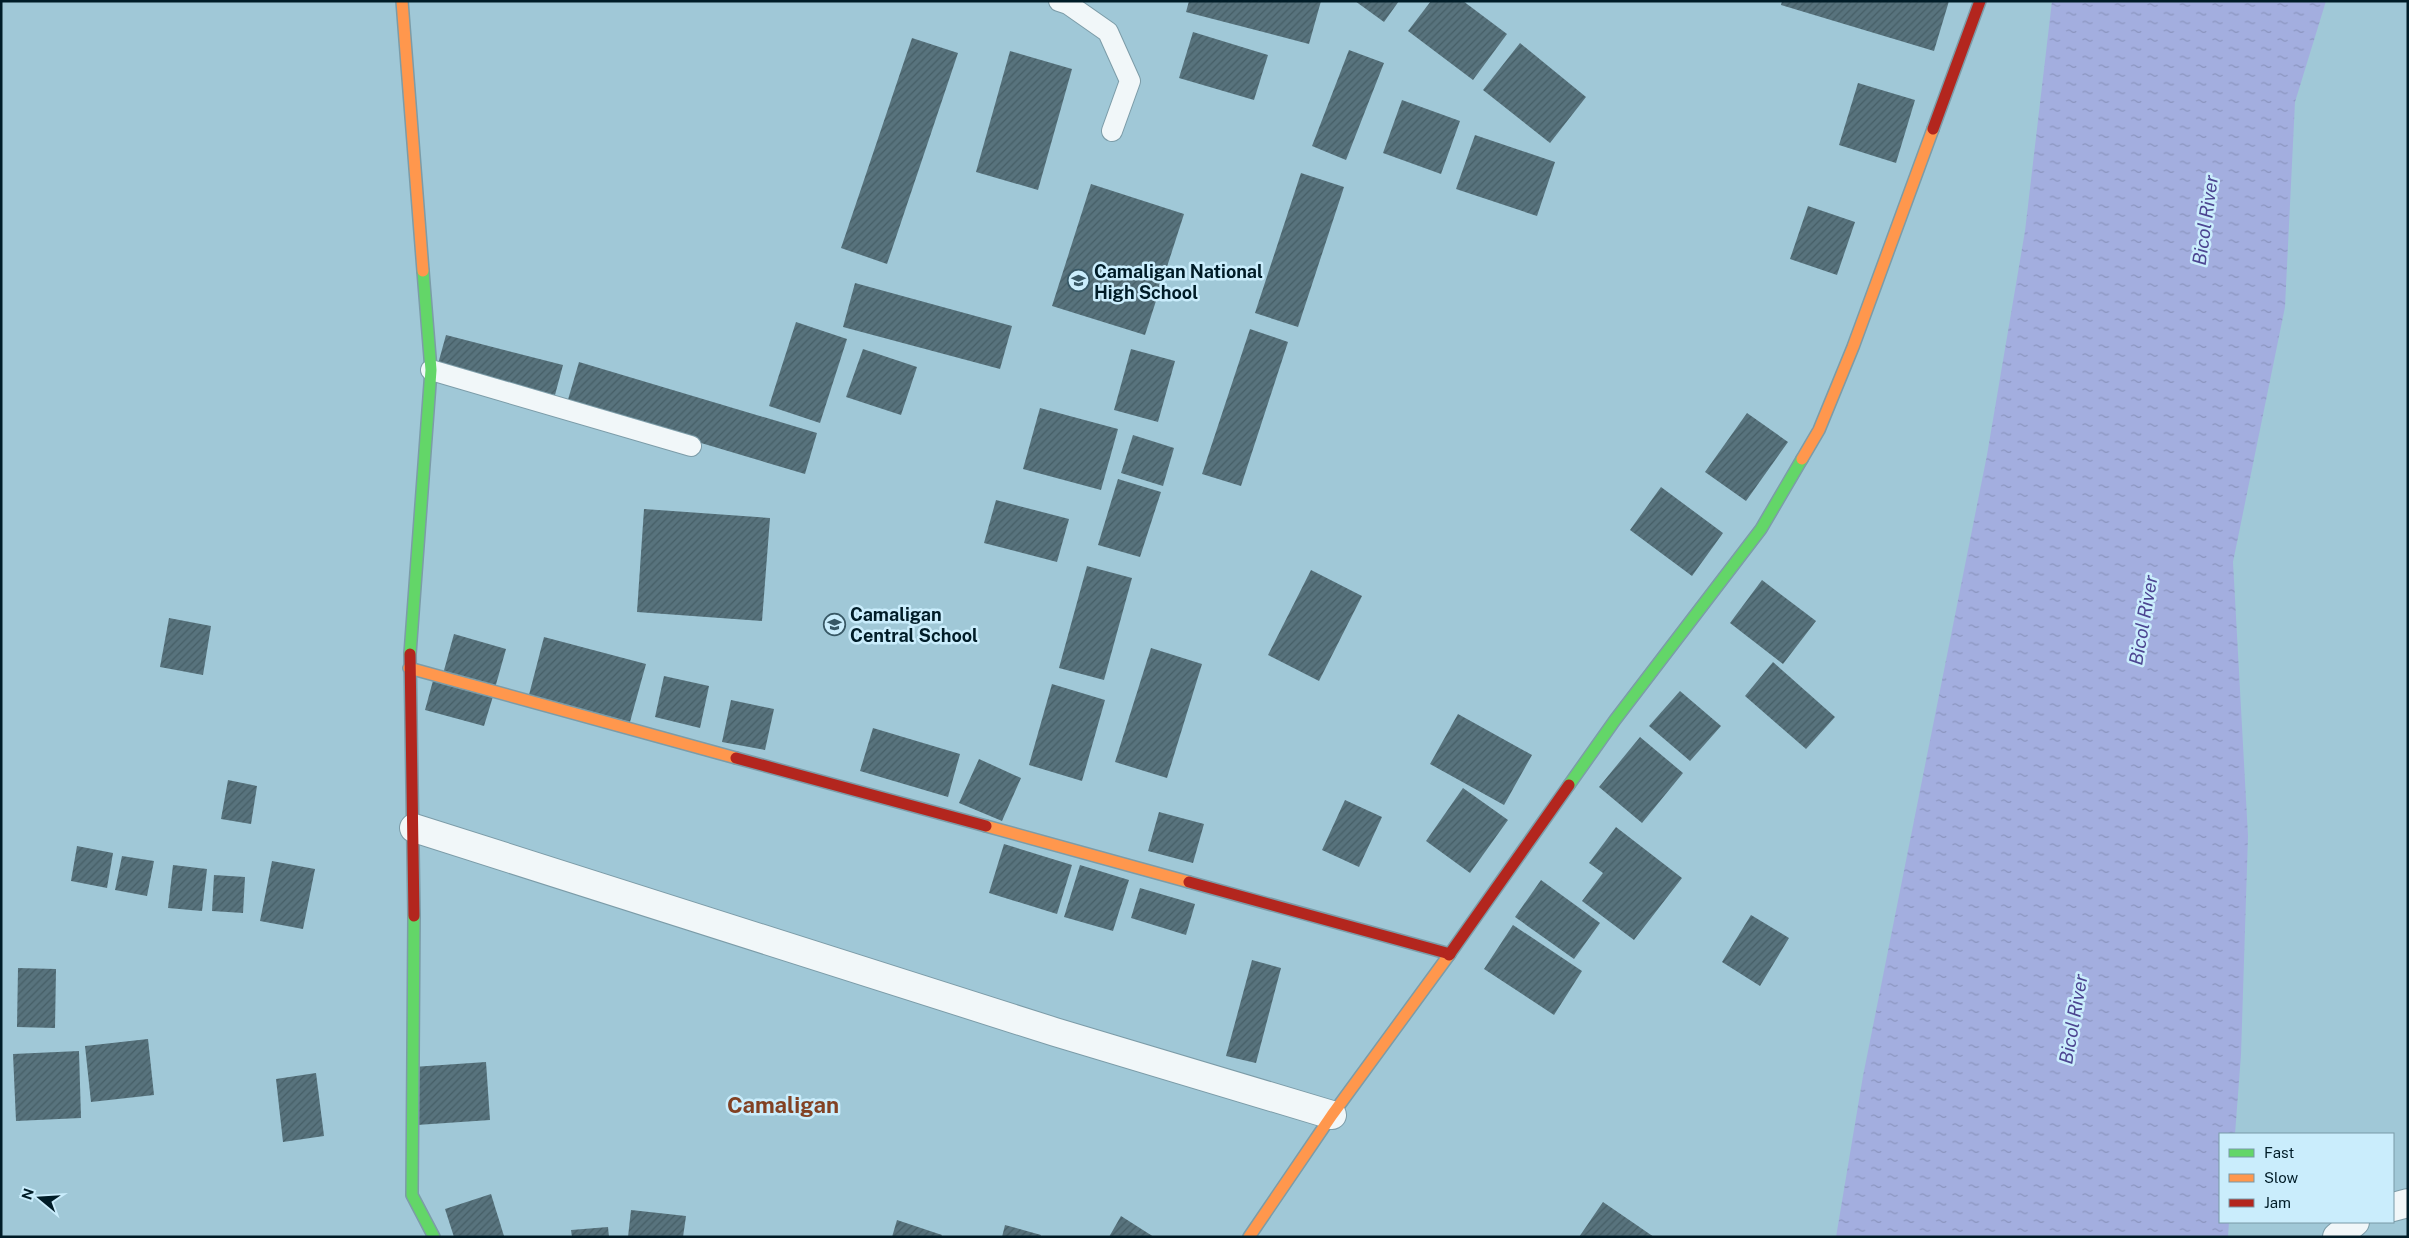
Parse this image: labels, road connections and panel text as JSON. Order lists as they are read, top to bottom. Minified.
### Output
{"districts":["Camaligan"],"water":["Bicol River"],"places":{"school or university":["Camaligan National High School","Camaligan Central School"]},"legend":["Fast","Slow","Jam"],"north":"left"}
